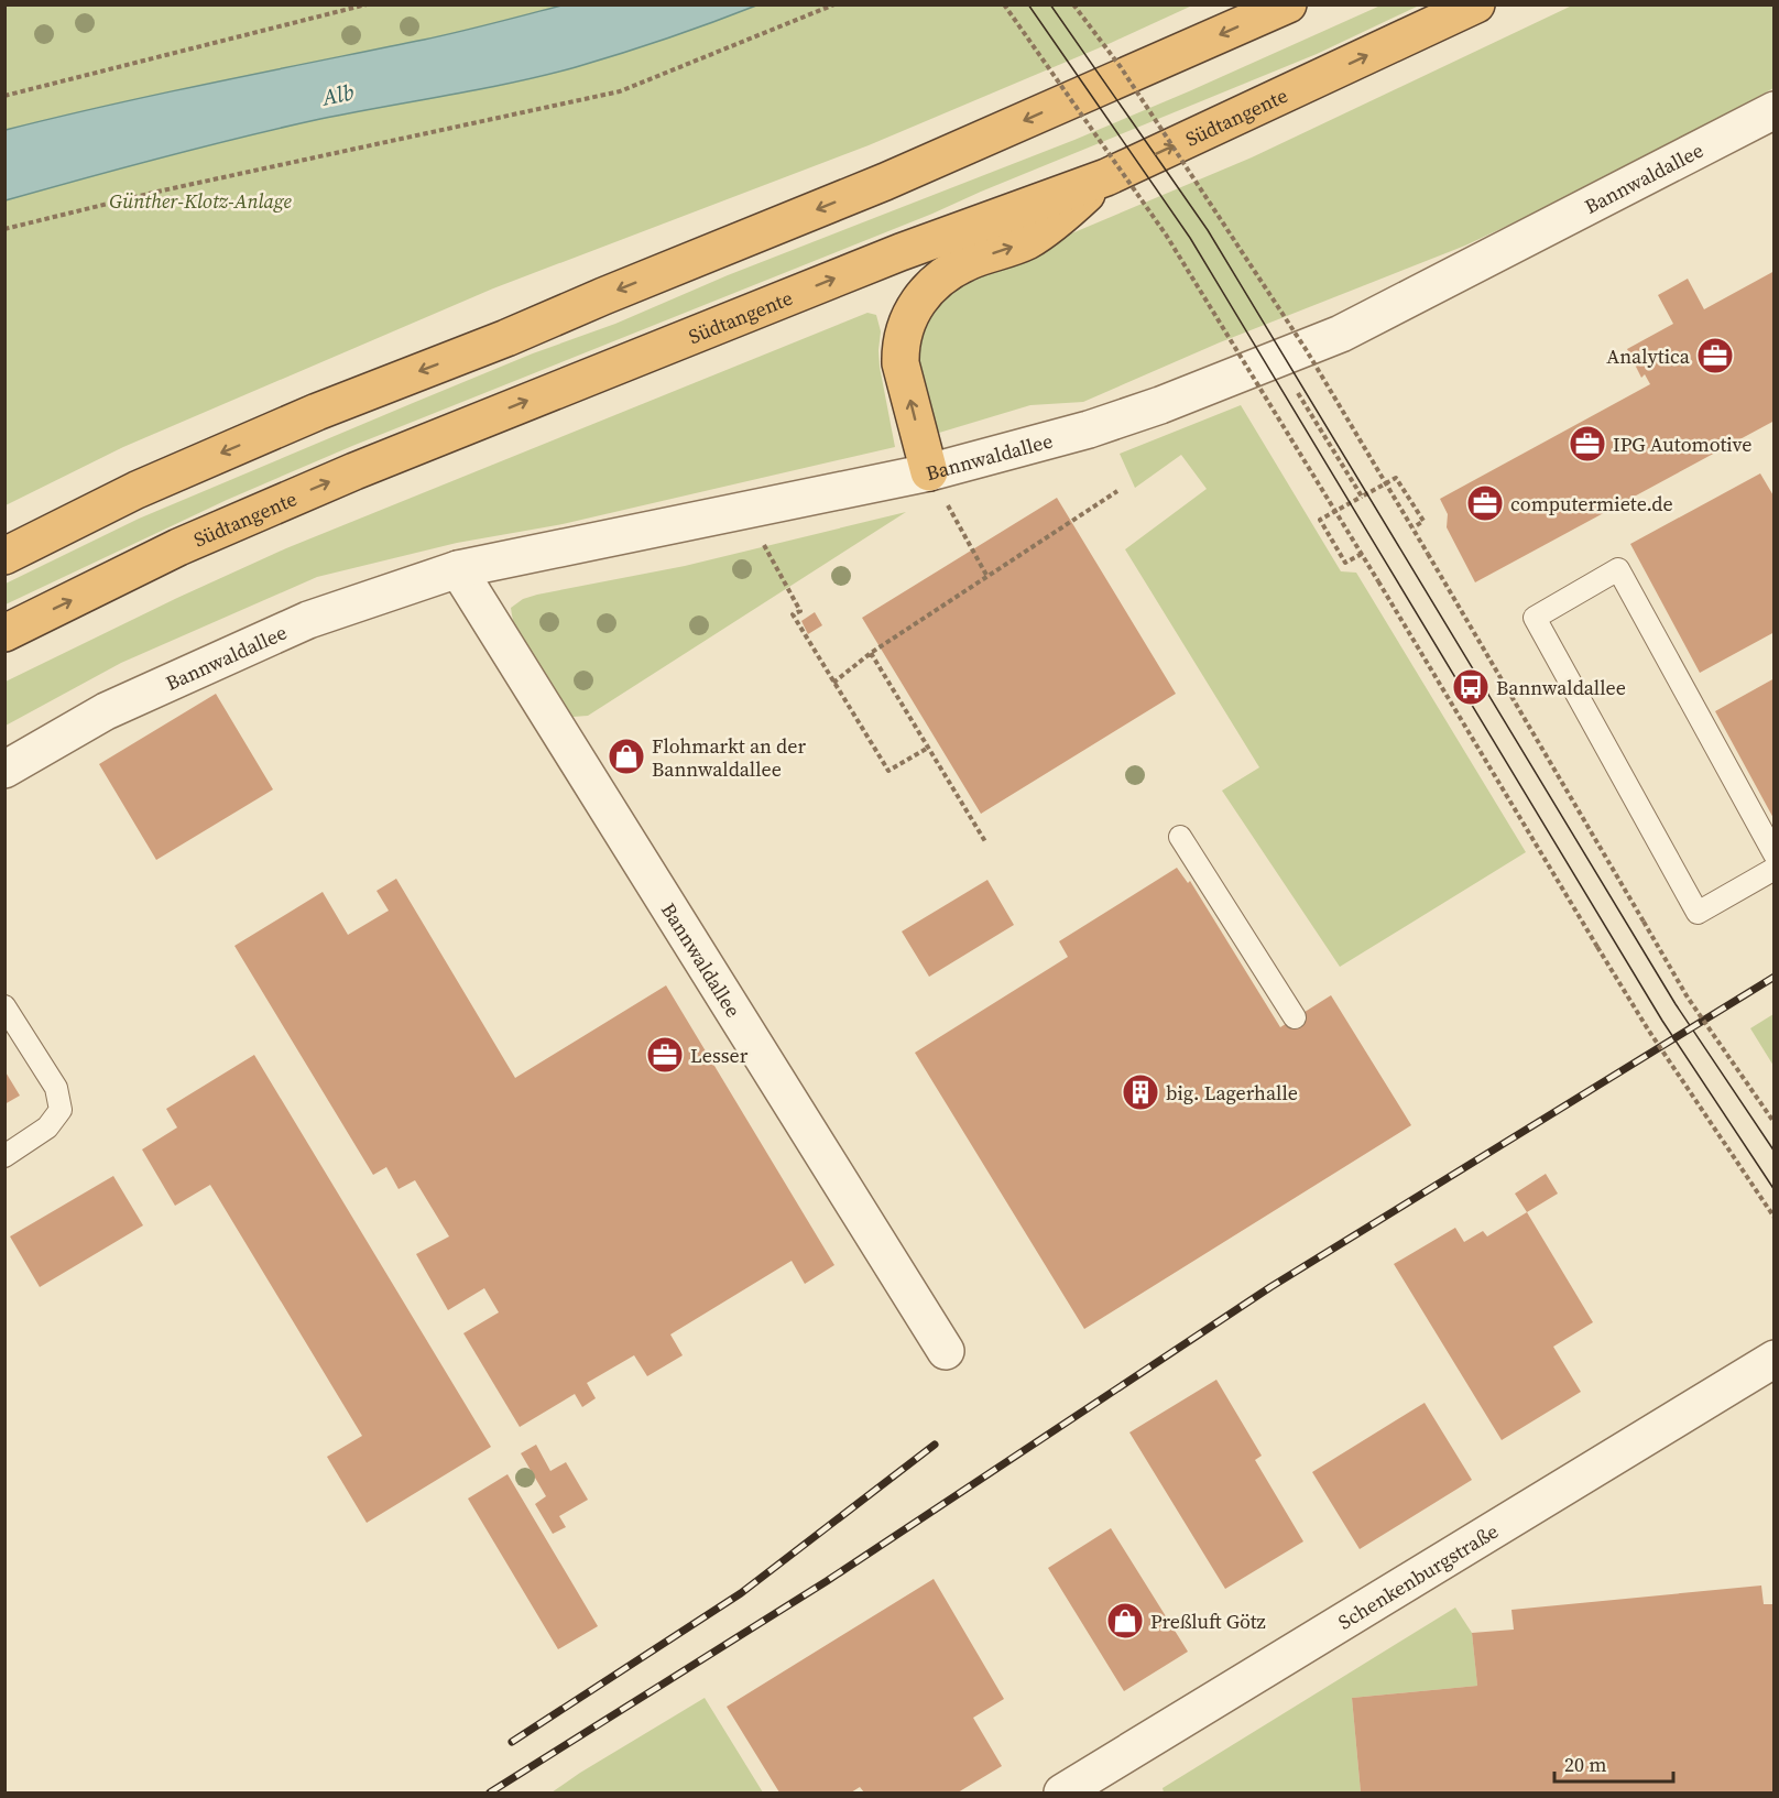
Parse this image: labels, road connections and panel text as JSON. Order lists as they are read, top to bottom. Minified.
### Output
{"streets":{"highway":["Südtangente"],"street":["Bannwaldallee","Schenkenburgstraße"]},"water":["Alb"],"parks":["Günther-Klotz-Anlage"],"places":{"office":["Analytica","IPG Automotive","computermiete.de","Lesser"],"bus stop":["Bannwaldallee"],"shop":["Flohmarkt an der Bannwaldallee","Preßluft Götz"],"building":["big. Lagerhalle"]},"scale_bar":"20 m"}
